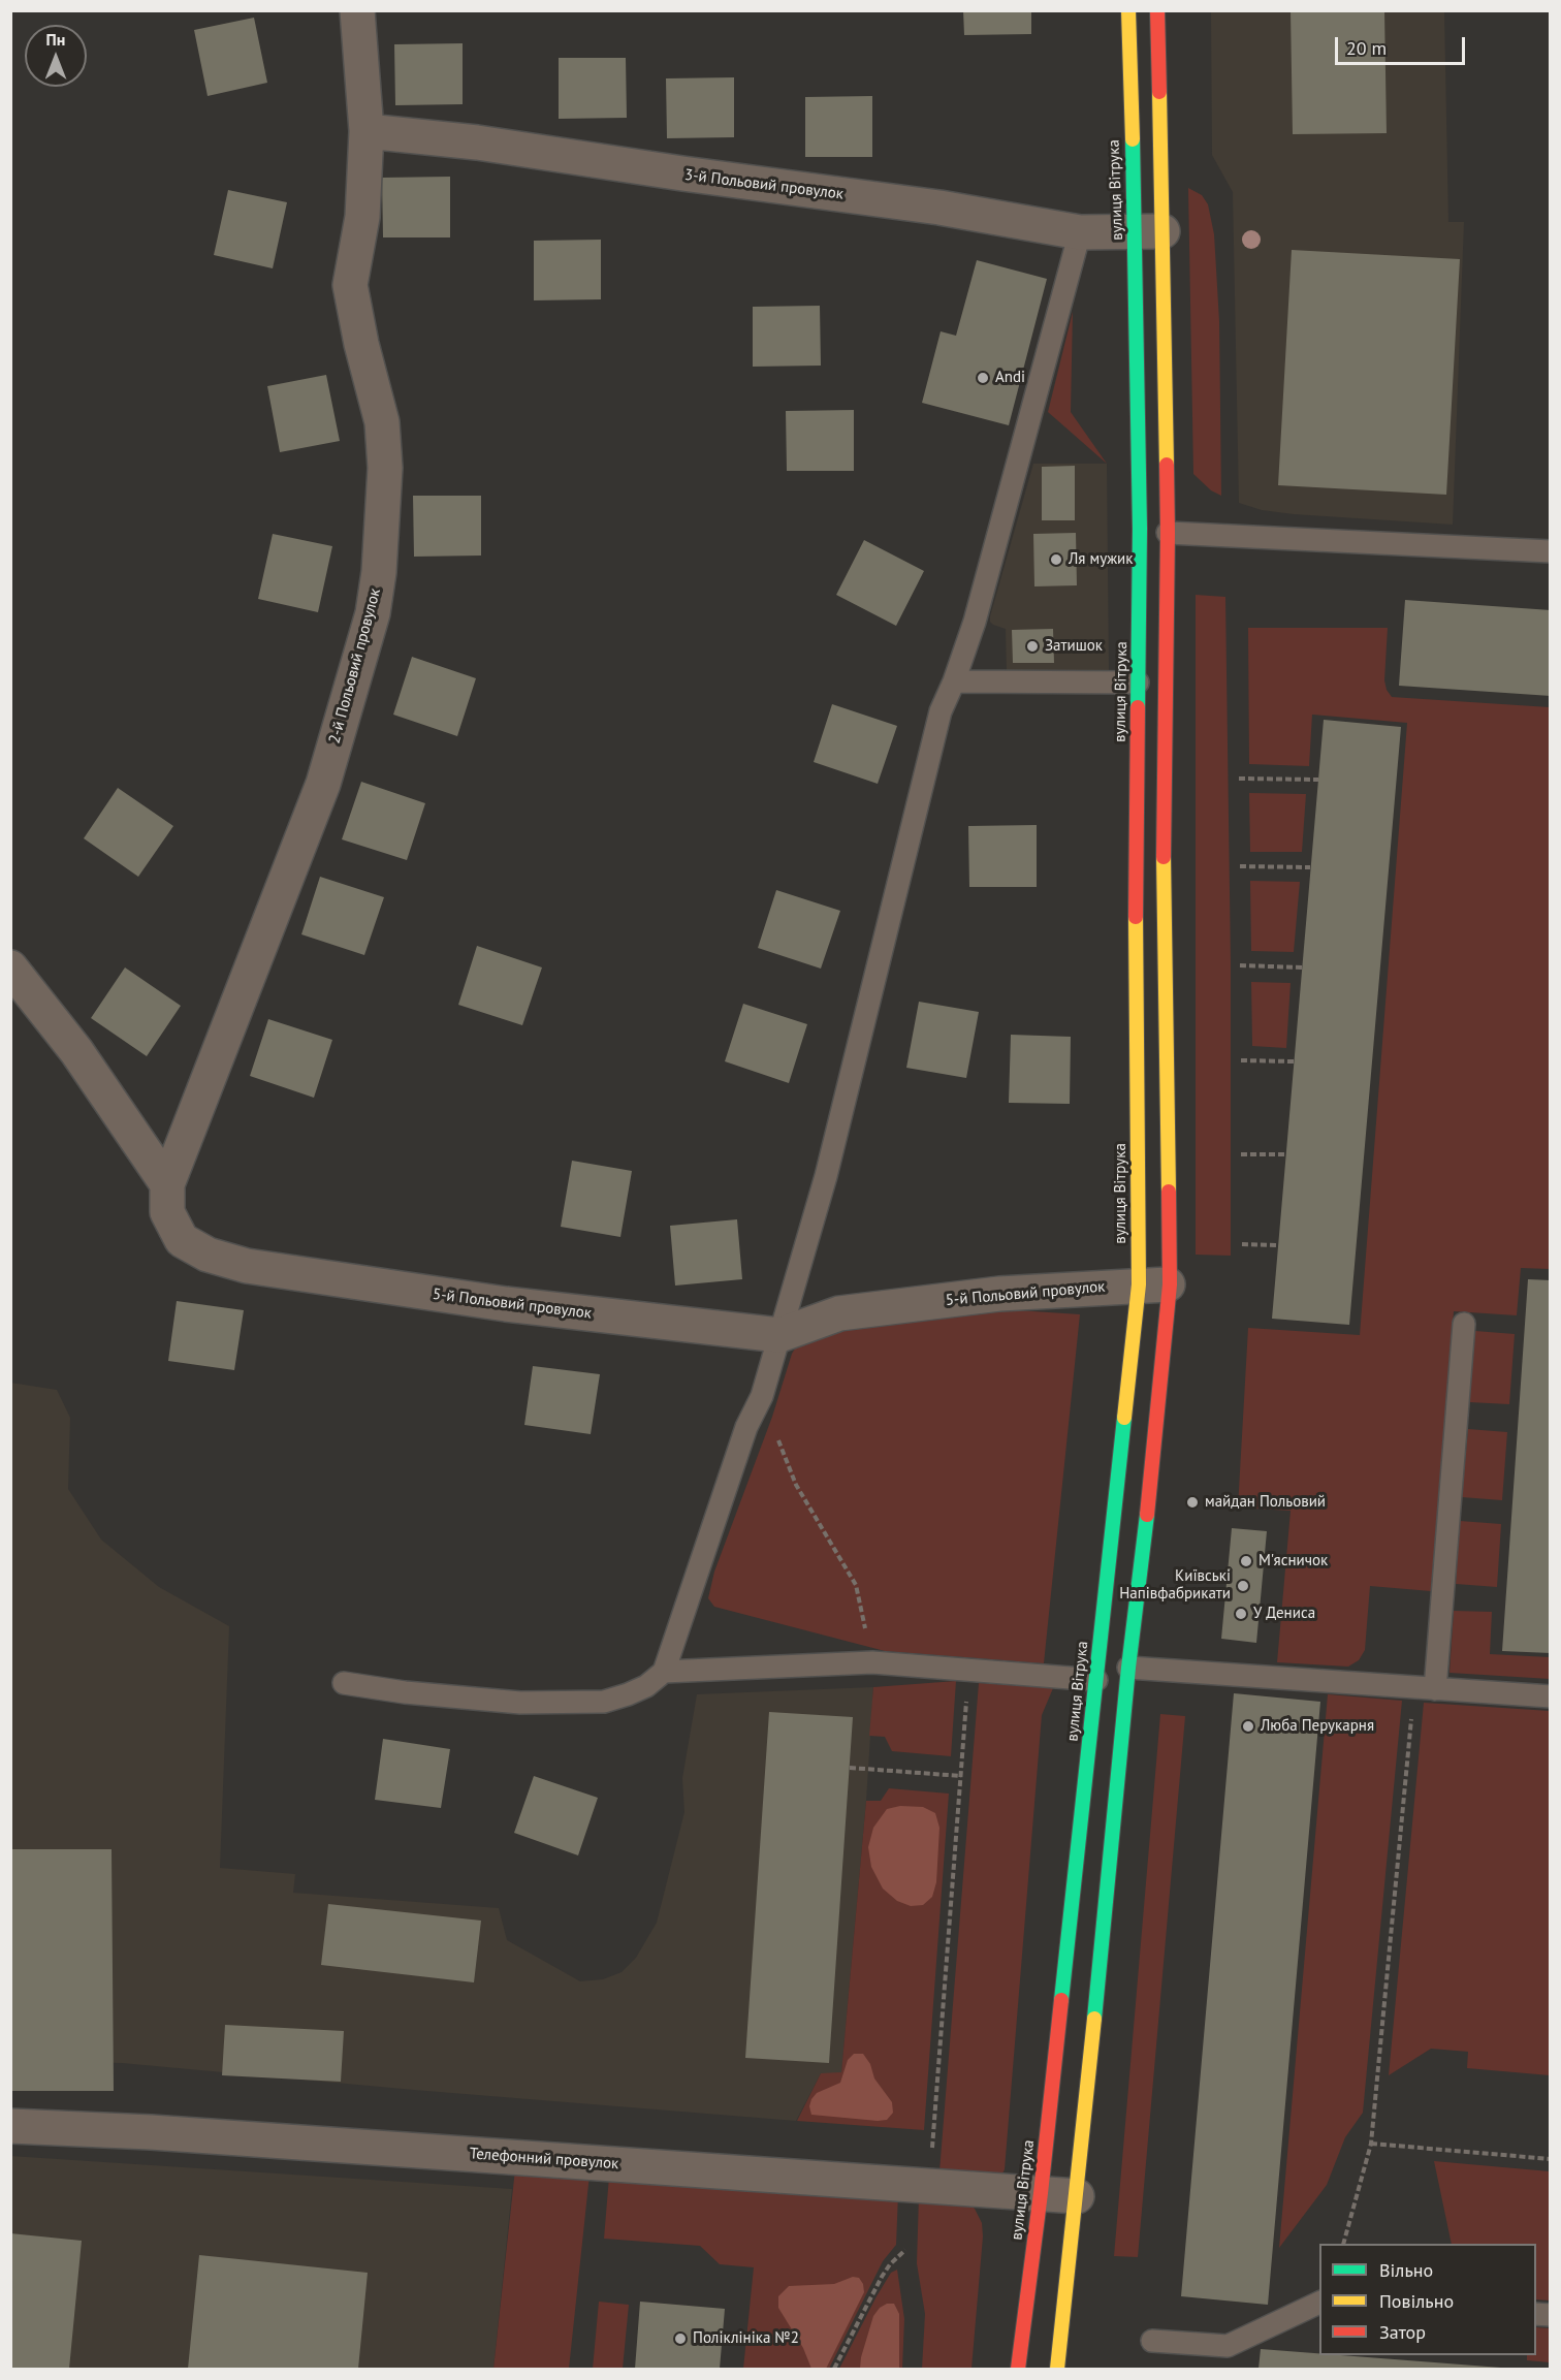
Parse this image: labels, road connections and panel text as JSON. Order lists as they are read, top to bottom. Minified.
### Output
{"streets":{"main road":["вулиця Вітрука"],"street":["3-й Польовий провулок","2-й Польовий провулок","5-й Польовий провулок","Телефонний провулок"]},"crossings":[["3-й Польовий провулок","вулиця Вітрука"],["3-й Польовий провулок","2-й Польовий провулок"],["вулиця Вітрука","5-й Польовий провулок"],["вулиця Вітрука","Телефонний провулок"],["2-й Польовий провулок","5-й Польовий провулок"]],"places":["Andi","Ля мужик","Затишок","майдан Польовий","М'ясничок","Київські Напівфабрикати","У Дениса","Люба Перукарня","Поліклініка №2"],"legend":["Вільно","Повільно","Затор"],"scale_bar":"20 m","north":"top"}
